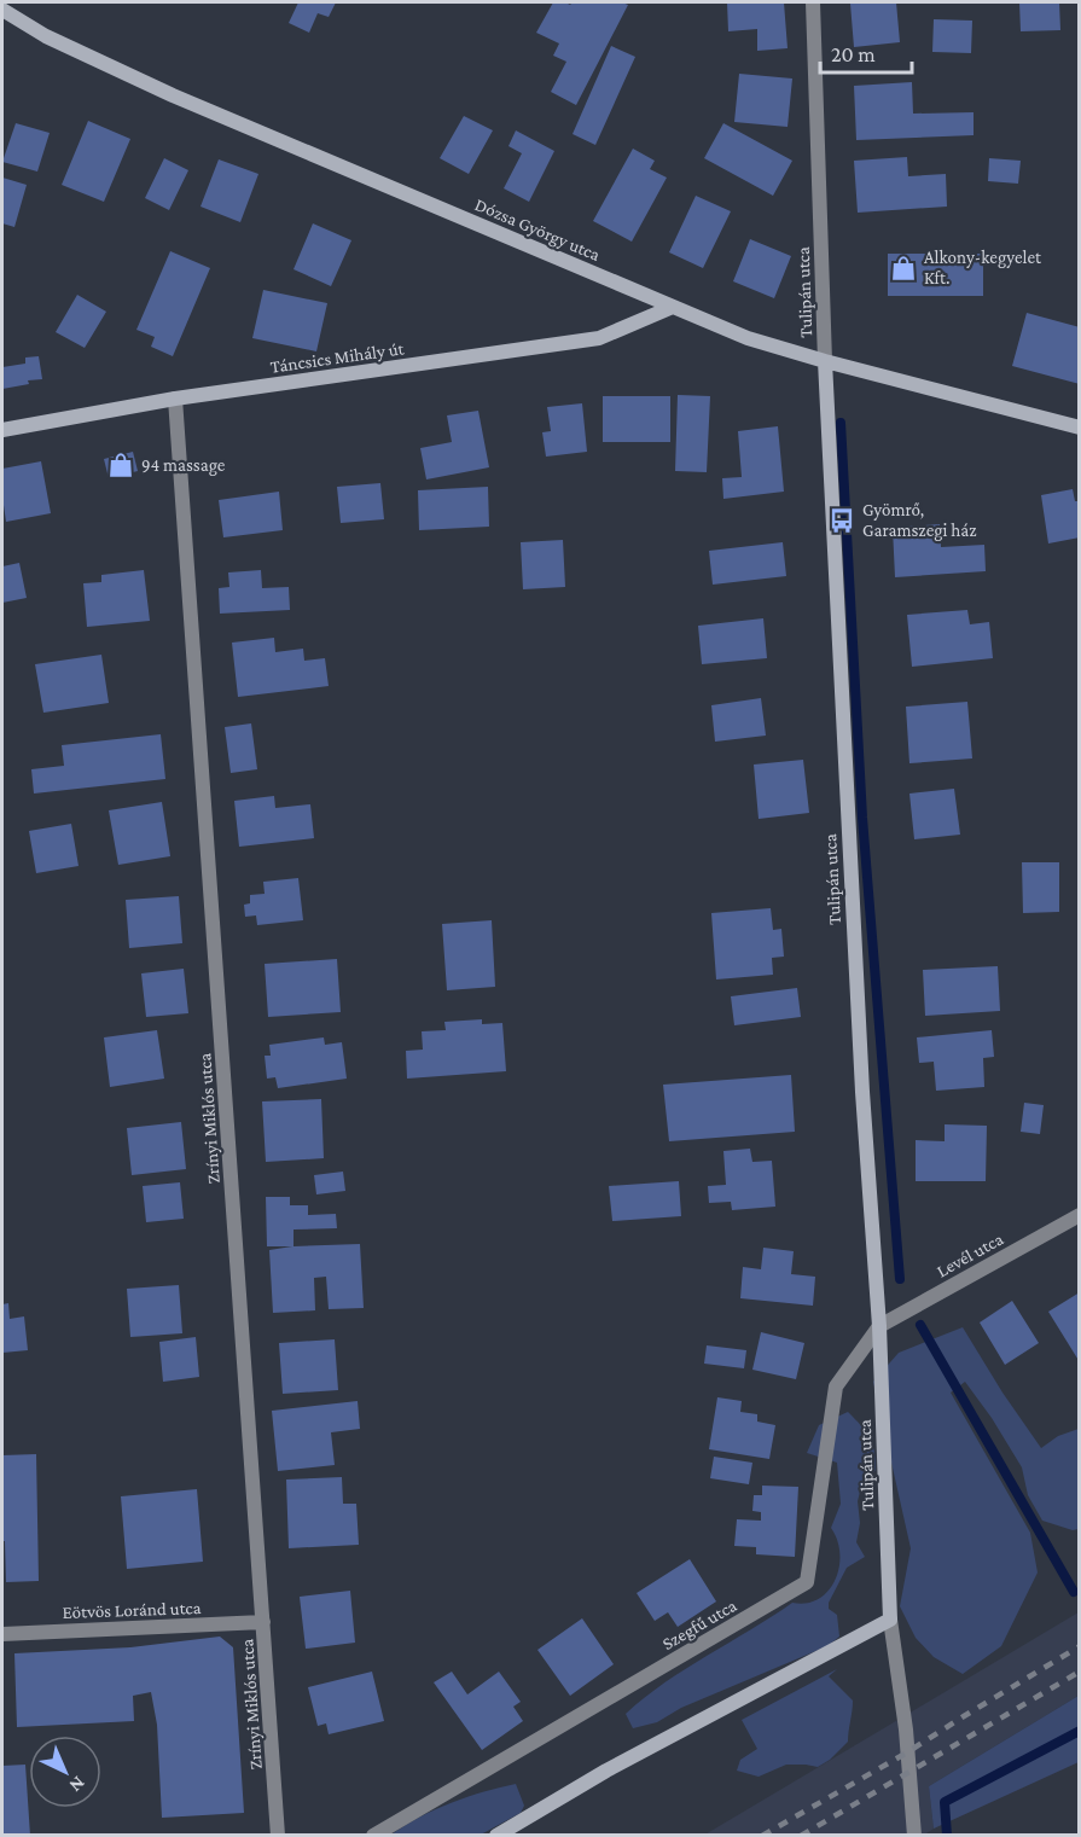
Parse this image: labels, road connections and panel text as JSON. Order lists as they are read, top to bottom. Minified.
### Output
{"streets":{"street":["Dózsa György utca","Tulipán utca","Táncsics Mihály út","Zrínyi Miklós utca","Levél utca","Eötvös Loránd utca","Szegfű utca"]},"crossings":[["Dózsa György utca","Tulipán utca"],["Dózsa György utca","Táncsics Mihály út"],["Tulipán utca","Levél utca"],["Tulipán utca","Szegfű utca"],["Táncsics Mihály út","Zrínyi Miklós utca"],["Zrínyi Miklós utca","Eötvös Loránd utca"],["Levél utca","Szegfű utca"]],"places":{"shop":["Alkony-kegyelet Kft.","94 massage"],"bus stop":["Gyömrő, Garamszegi ház"]},"scale_bar":"20 m","north":"bottom right"}
